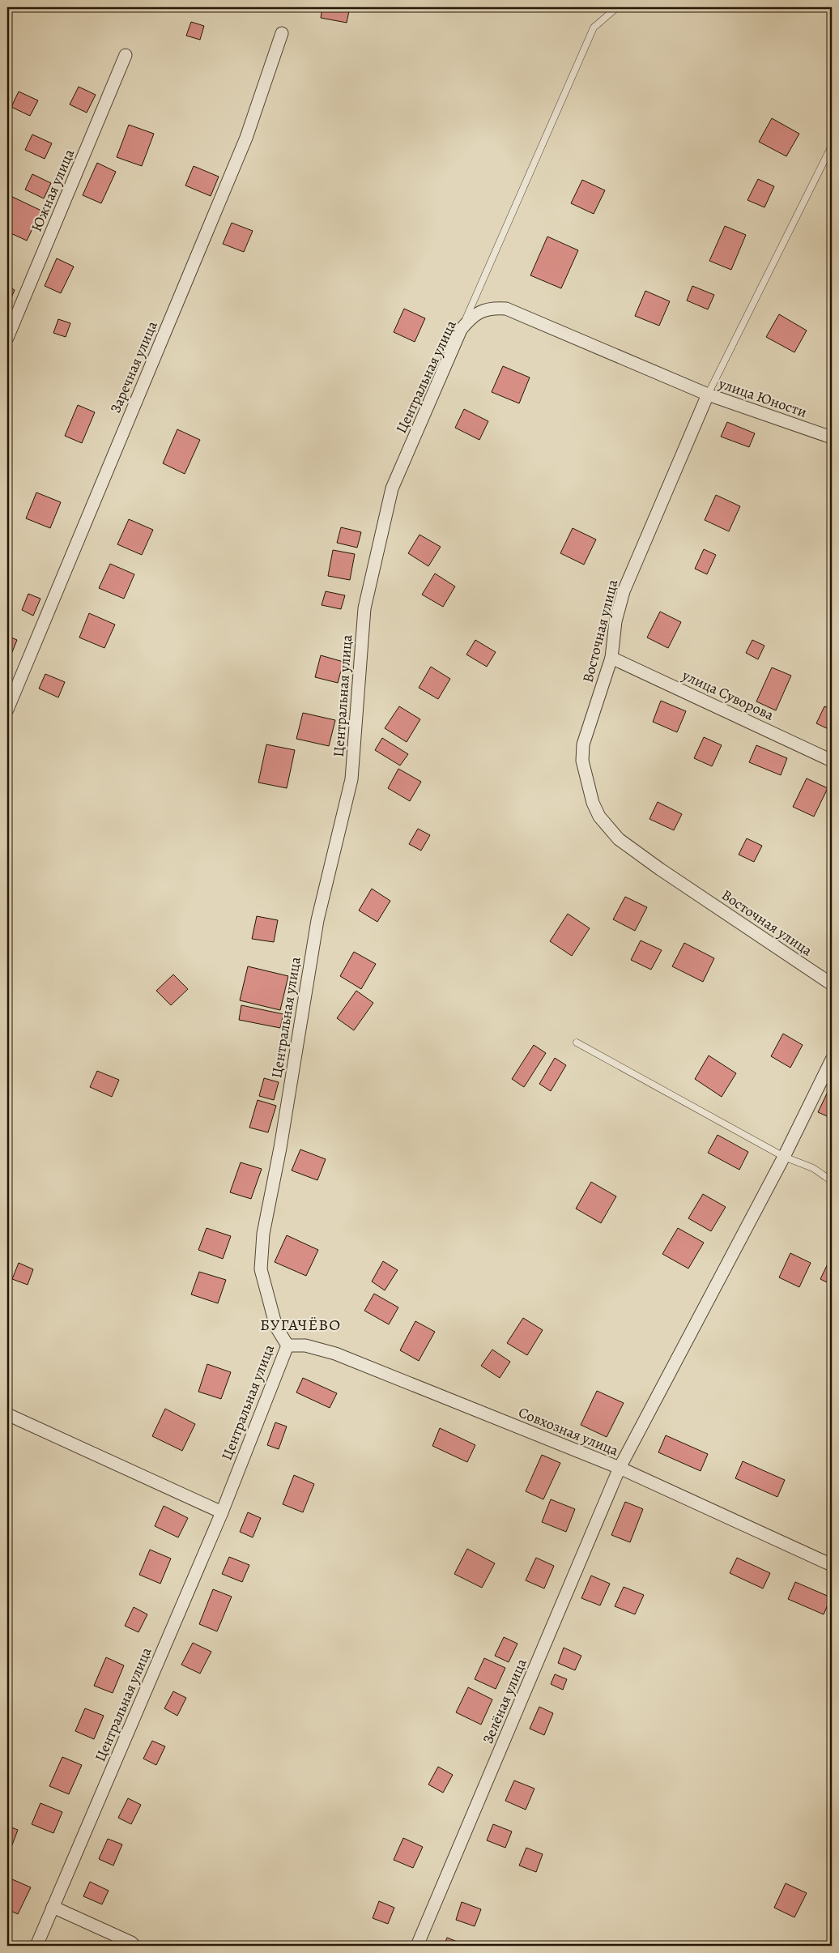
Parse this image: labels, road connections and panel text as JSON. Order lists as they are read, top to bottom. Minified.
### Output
{"streets":{"street":["Южная улица","Заречная улица","Центральная улица","улица Юности","Восточная улица","улица Суворова","Совхозная улица","Зелёная улица"]},"crossings":[["Центральная улица","улица Юности"],["Центральная улица","Восточная улица"],["Центральная улица","Совхозная улица"],["улица Юности","Восточная улица"],["Восточная улица","улица Суворова"],["Совхозная улица","Зелёная улица"]],"districts":["БУГАЧЁВО"]}
